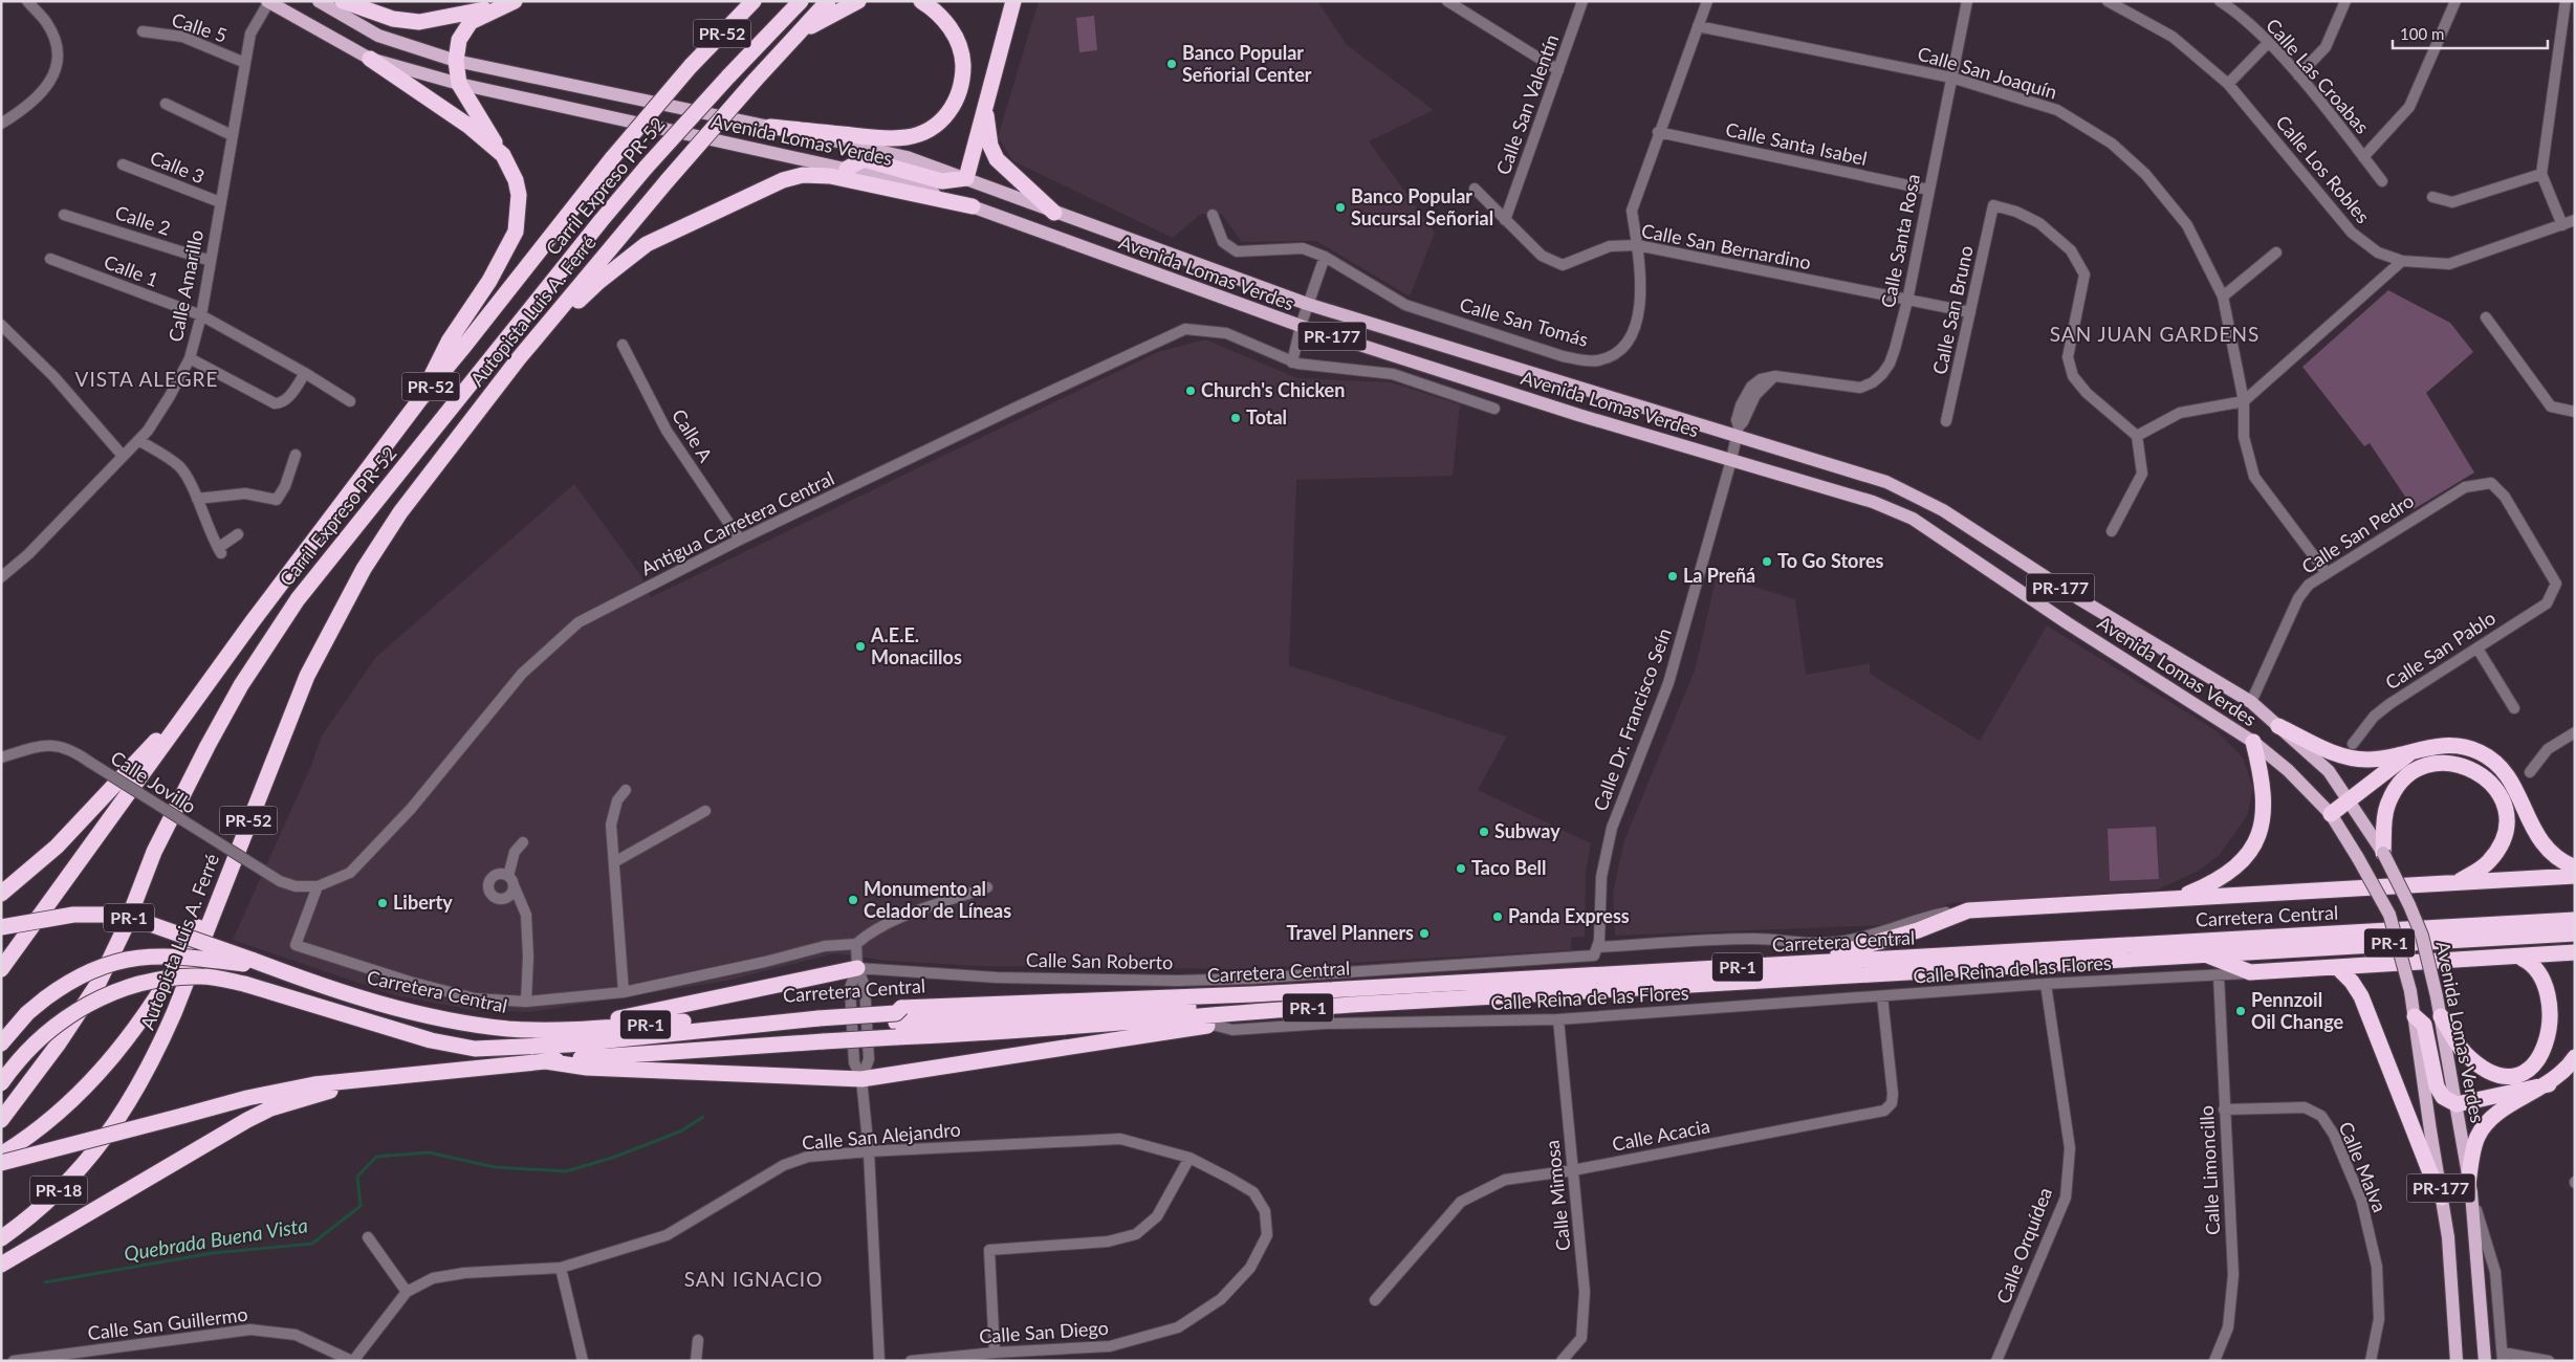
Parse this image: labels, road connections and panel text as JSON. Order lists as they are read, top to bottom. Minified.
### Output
{"streets":{"highway":["PR-52","Carril Expreso PR-52","Autopista Luis A. Ferré","Carretera Central","PR-1","PR-18"],"main road":["Avenida Lomas Verdes","PR-177"],"street":["Calle 5","Calle San Joaquín","Calle Las Croabas","Calle San Valentín","Calle Santa Isabel","Calle 3","Calle Los Robles","Calle 2","Calle Santa Rosa","Calle San Bernardino","Calle 1","Calle Amarillo","Calle San Bruno","Calle San Tomás","Calle A","Antigua Carretera Central","Calle San Pedro","Calle San Pablo","Calle Dr. Francisco Seín","Calle Jovillo","Calle San Roberto","Calle Reina de las Flores","Calle Acacia","Calle San Alejandro","Calle Malva","Calle Limoncillo","Calle Mimosa","Calle Orquídea","Calle San Guillermo","Calle San Diego"]},"crossings":[["Calle 5","Calle Amarillo"],["Calle San Joaquín","Calle Santa Rosa"],["Calle San Joaquín","Calle San Tomás"],["Calle San Joaquín","Calle San Pedro"],["Calle San Valentín","Calle San Bernardino"],["Avenida Lomas Verdes","Calle Santa Rosa"],["Avenida Lomas Verdes","Calle Amarillo"],["Avenida Lomas Verdes","Calle San Pedro"],["Avenida Lomas Verdes","Calle Dr. Francisco Seín"],["Calle Santa Isabel","Calle Santa Rosa"],["Calle Santa Isabel","Calle San Tomás"],["Calle 3","Calle Amarillo"],["Calle 2","Calle Amarillo"],["Calle Santa Rosa","Calle San Bernardino"],["Calle Santa Rosa","Calle Dr. Francisco Seín"],["Calle San Bernardino","Calle San Bruno"],["Calle San Bernardino","Calle San Tomás"],["Calle 1","Calle Amarillo"],["Autopista Luis A. Ferré","PR-18"],["Calle A","Antigua Carretera Central"],["Antigua Carretera Central","Calle Jovillo"],["Calle San Pedro","Calle San Pablo"],["Calle Dr. Francisco Seín","Calle San Roberto"],["Calle Reina de las Flores","Calle Acacia"],["Calle Reina de las Flores","Calle Limoncillo"],["Calle Reina de las Flores","Calle Mimosa"],["Calle Reina de las Flores","Calle Orquídea"],["Calle Acacia","Calle Mimosa"],["Calle San Alejandro","Calle San Guillermo"],["Calle San Alejandro","Calle San Diego"],["Calle Malva","Calle Limoncillo"]],"districts":["SAN JUAN GARDENS","VISTA ALEGRE","SAN IGNACIO"],"water":["Quebrada Buena Vista"],"places":["Banco Popular Señorial Center","Banco Popular Sucursal Señorial","Church's Chicken","Total","To Go Stores","La Preñá","A.E.E. Monacillos","Subway","Taco Bell","Monumento al Celador de Líneas","Liberty","Panda Express","Travel Planners","Pennzoil Oil Change"],"scale_bar":"100 m"}
